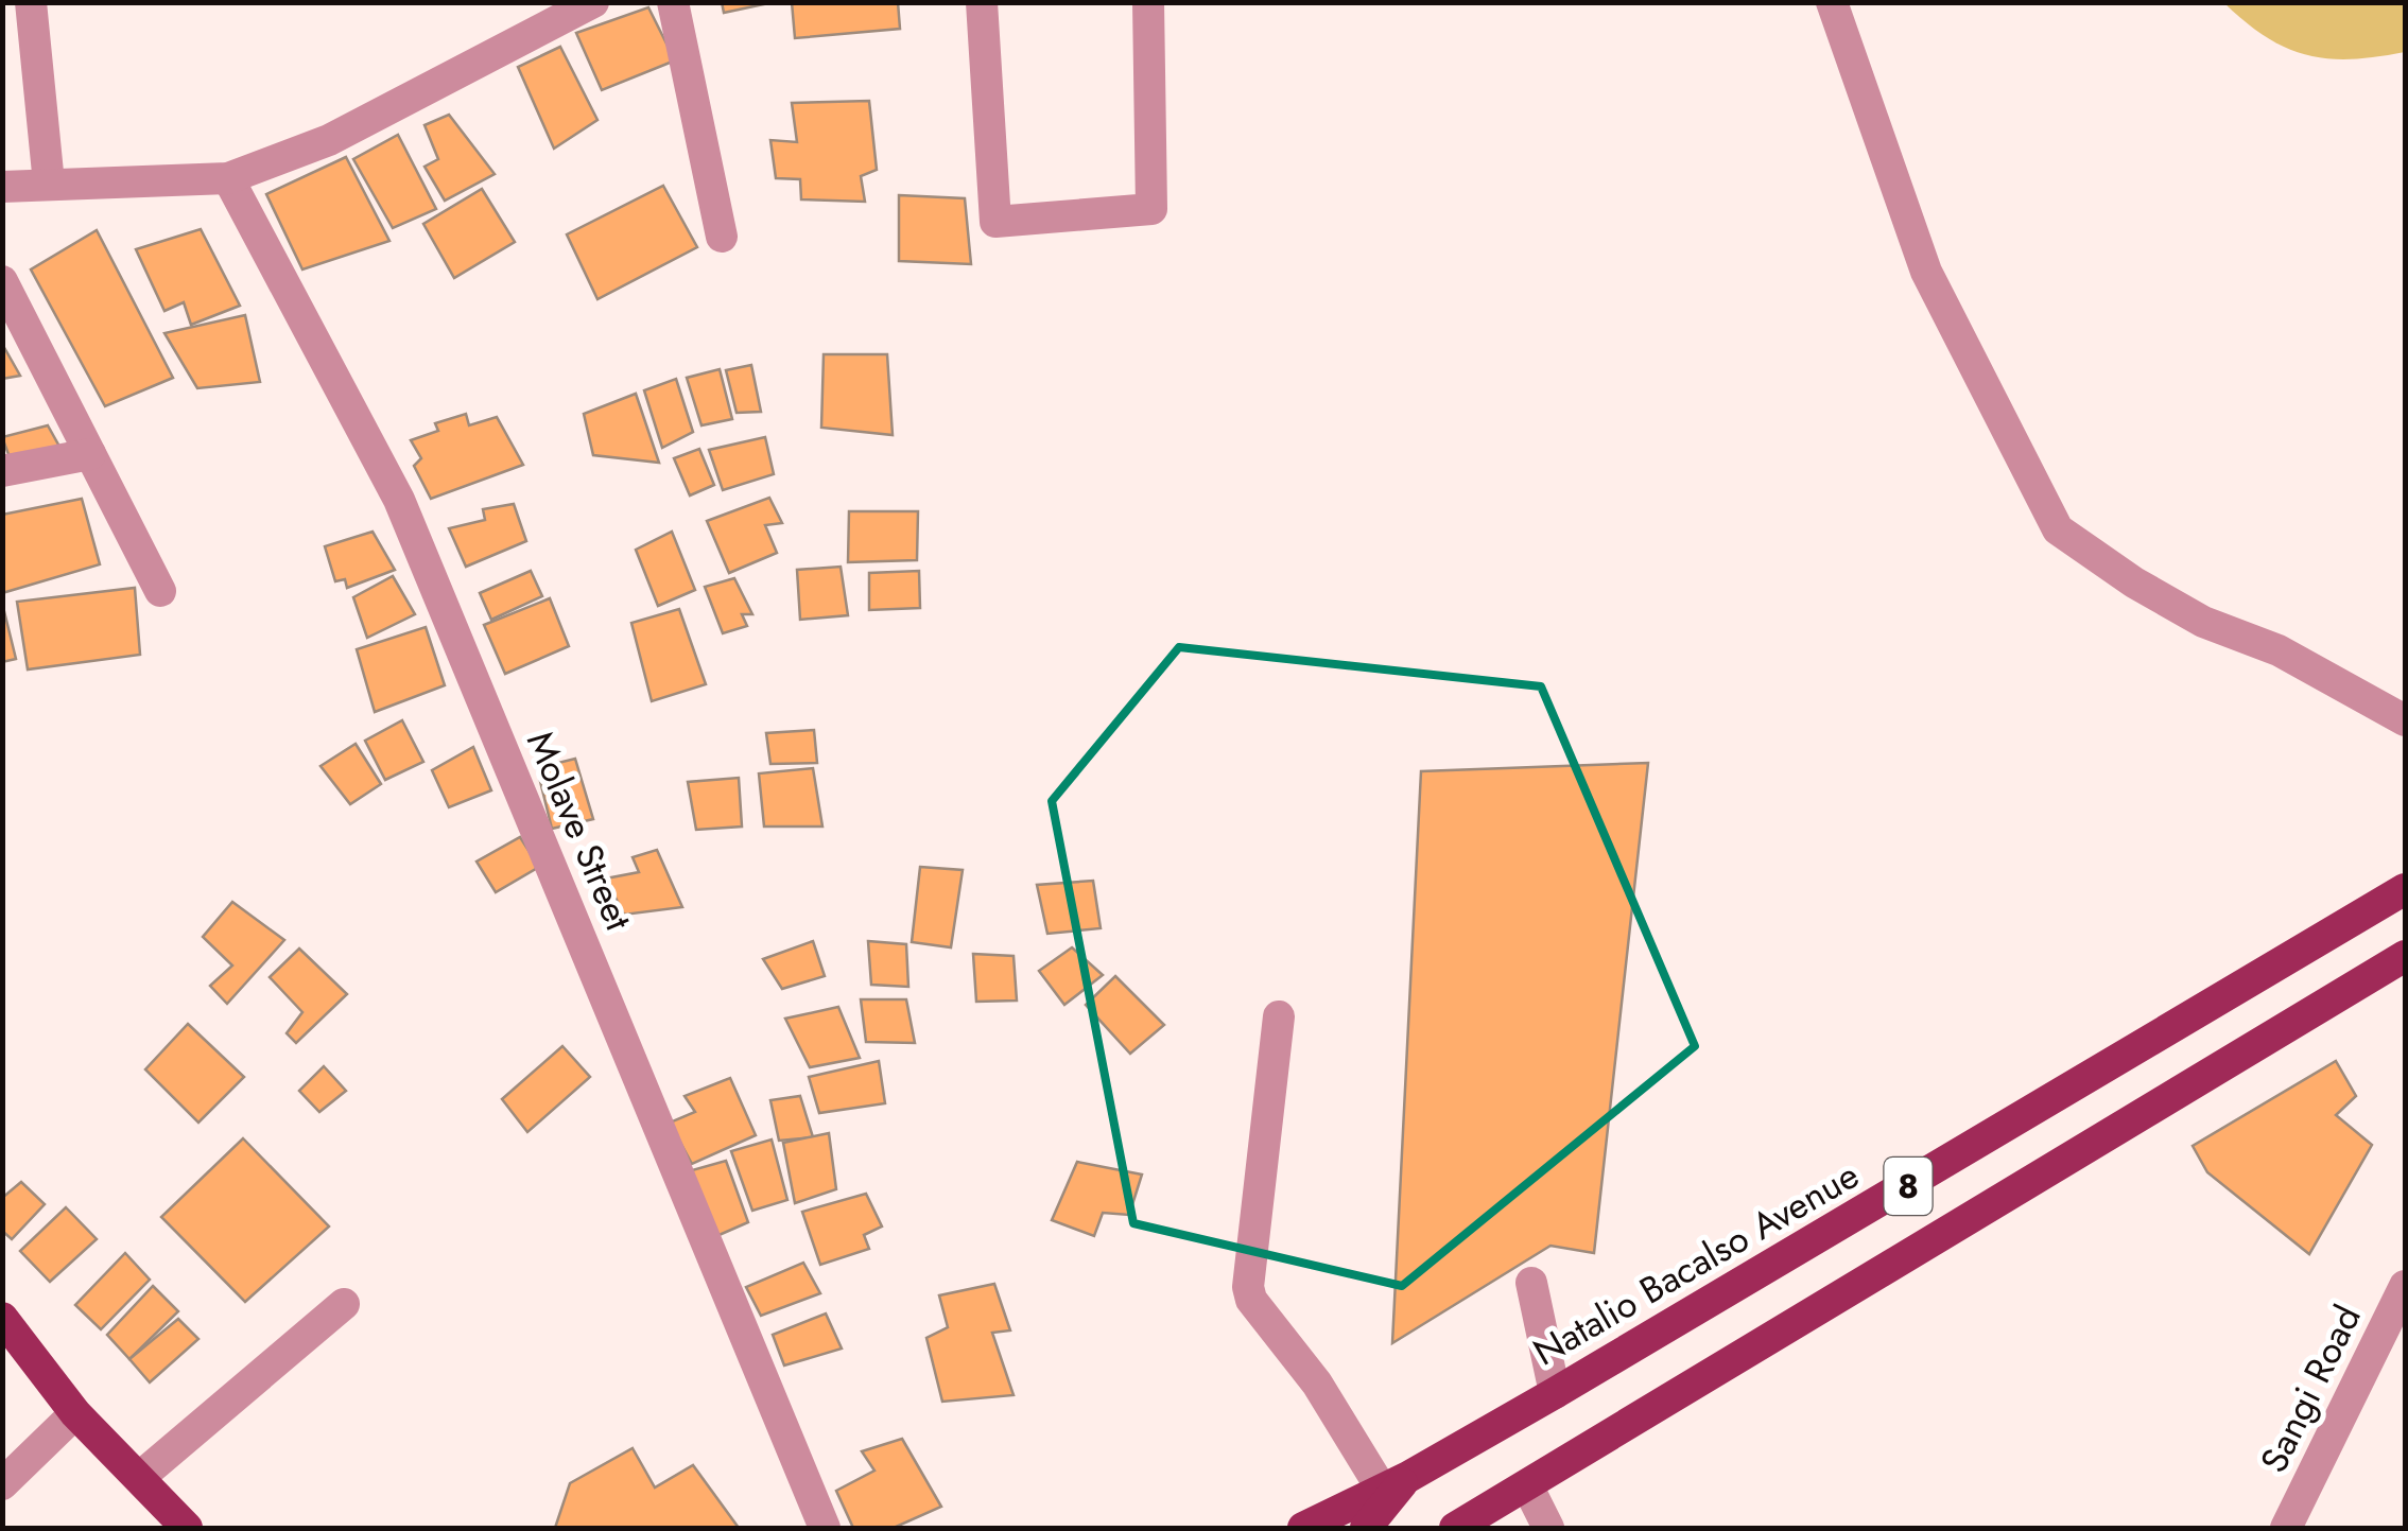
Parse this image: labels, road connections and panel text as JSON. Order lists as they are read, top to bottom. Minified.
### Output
{"streets":{"main road":["8","Natalio Bacalso Avenue"],"street":["Molave Street","Sangi Road"]}}
